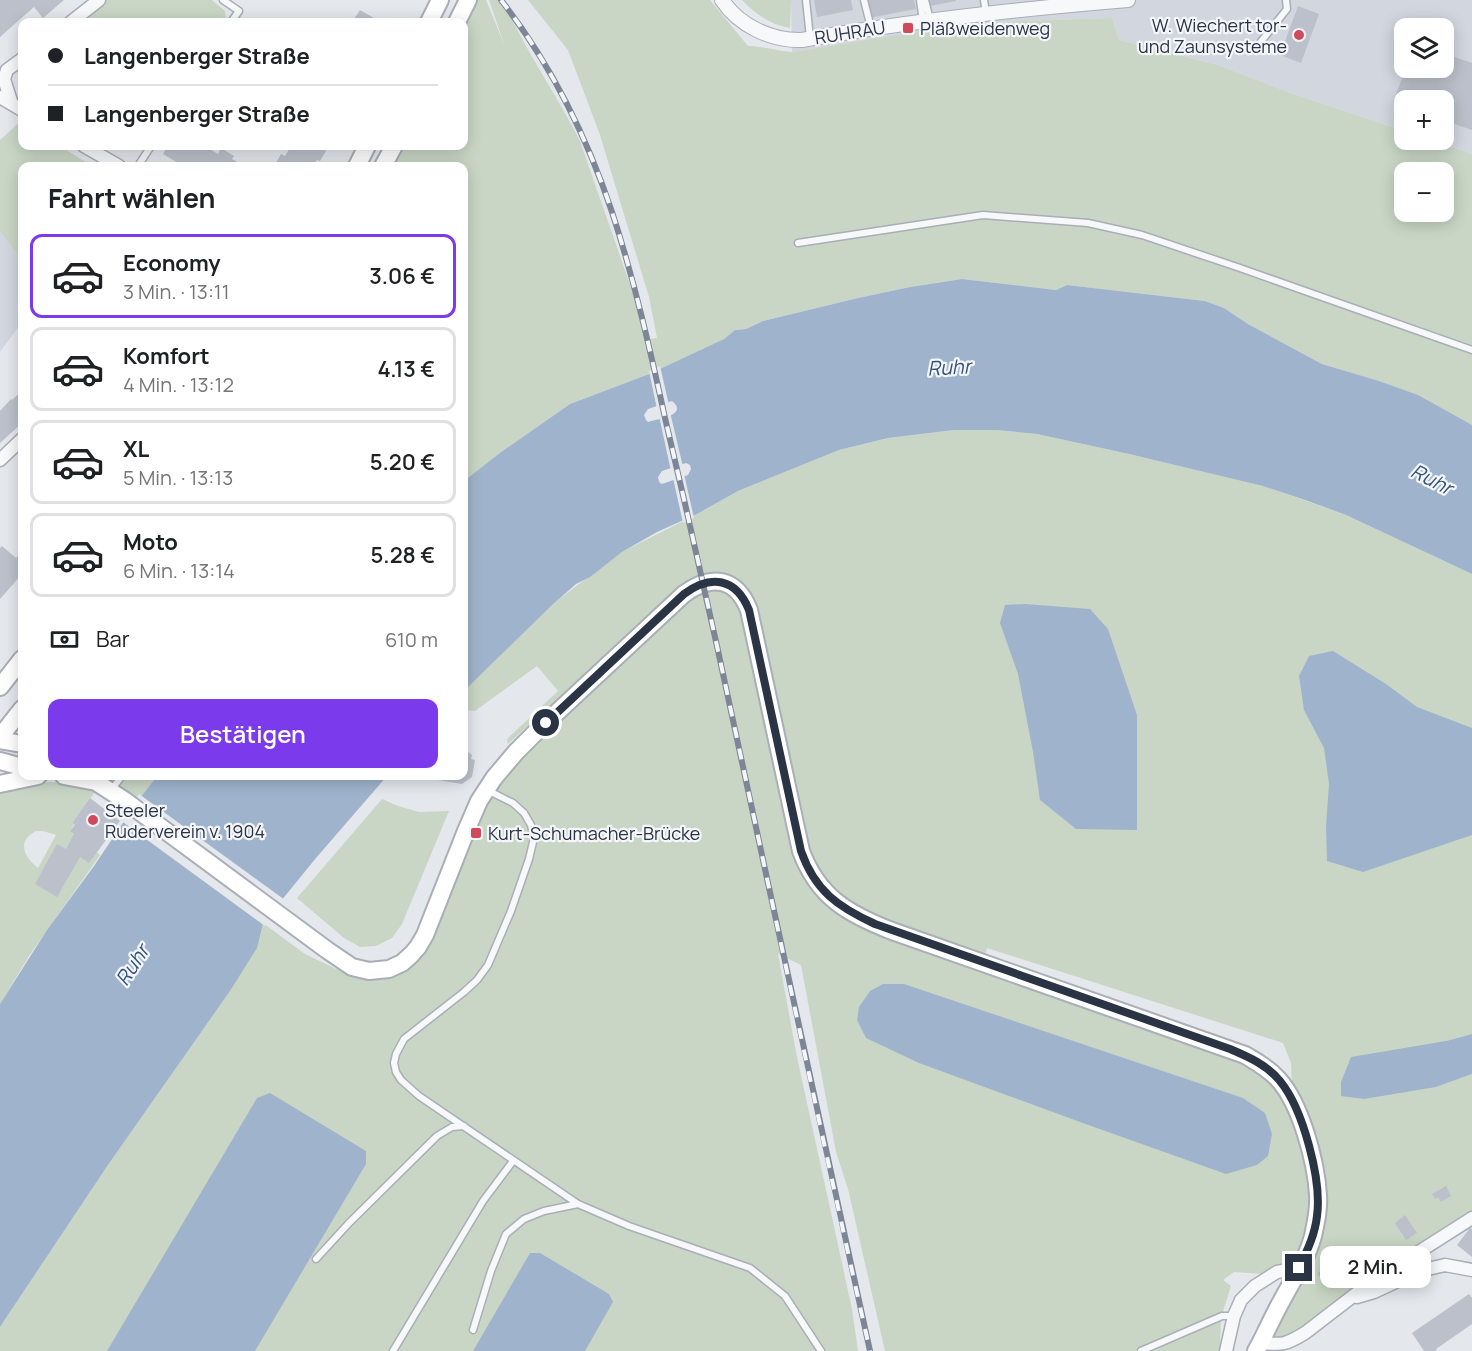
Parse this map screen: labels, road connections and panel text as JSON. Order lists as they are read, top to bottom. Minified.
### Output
{"streets":{"street":["RUHRAU"]},"water":["Ruhr"],"places":{"transit":["Pläßweidenweg","Kurt-Schumacher-Brücke"],"other":["W. Wiechert tor- und Zaunsysteme","Steeler Ruderverein v. 1904"]},"page":{"map_buttons":["+","−"],"banner":["Langenberger Straße","Langenberger Straße"],"heading":"Fahrt wählen","list":[{"name":"Economy","note":"3 Min. · 13:11","value":"3.06 €"},{"name":"Komfort","note":"4 Min. · 13:12","value":"4.13 €"},{"name":"XL","note":"5 Min. · 13:13","value":"5.20 €"},{"name":"Moto","note":"6 Min. · 13:14","value":"5.28 €"}],"pay":["Bar","610 m"],"buttons":"Bestätigen","bubble":"2 Min."}}
